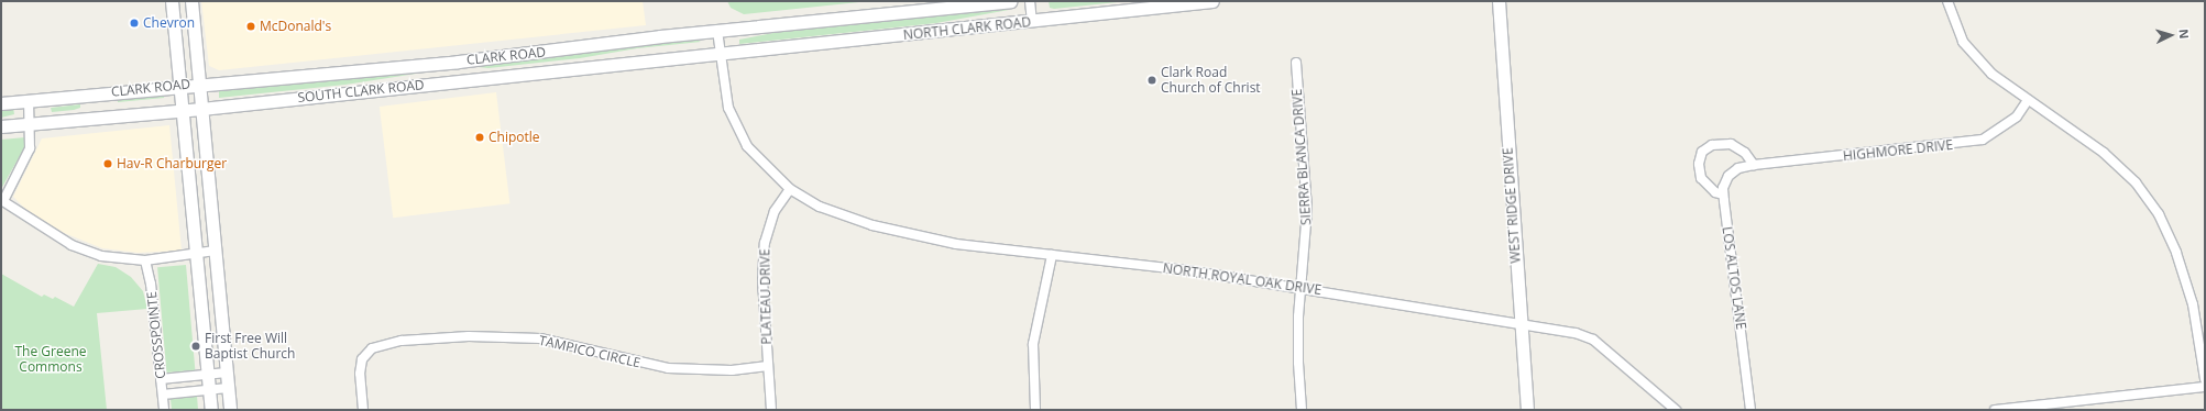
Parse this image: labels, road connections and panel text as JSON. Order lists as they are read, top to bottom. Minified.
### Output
{"streets":{"main road":["NORTH CLARK ROAD","CLARK ROAD","SOUTH CLARK ROAD","WEST RIDGE DRIVE"],"street":["HIGHMORE DRIVE","SIERRA BLANCA DRIVE","LOS ALTOS LANE","NORTH ROYAL OAK DRIVE","PLATEAU DRIVE","CROSSPOINTE","TAMPICO CIRCLE"]},"crossings":[["NORTH CLARK ROAD","SOUTH CLARK ROAD"],["NORTH CLARK ROAD","NORTH ROYAL OAK DRIVE"],["CLARK ROAD","NORTH ROYAL OAK DRIVE"],["SOUTH CLARK ROAD","NORTH ROYAL OAK DRIVE"],["HIGHMORE DRIVE","LOS ALTOS LANE"],["SIERRA BLANCA DRIVE","NORTH ROYAL OAK DRIVE"],["WEST RIDGE DRIVE","NORTH ROYAL OAK DRIVE"],["NORTH ROYAL OAK DRIVE","PLATEAU DRIVE"],["PLATEAU DRIVE","TAMPICO CIRCLE"]],"parks":["The Greene Commons"],"places":["Chevron","McDonald's","Clark Road Church of Christ","Chipotle","Hav-R Charburger","First Free Will Baptist Church"],"north":"right"}
